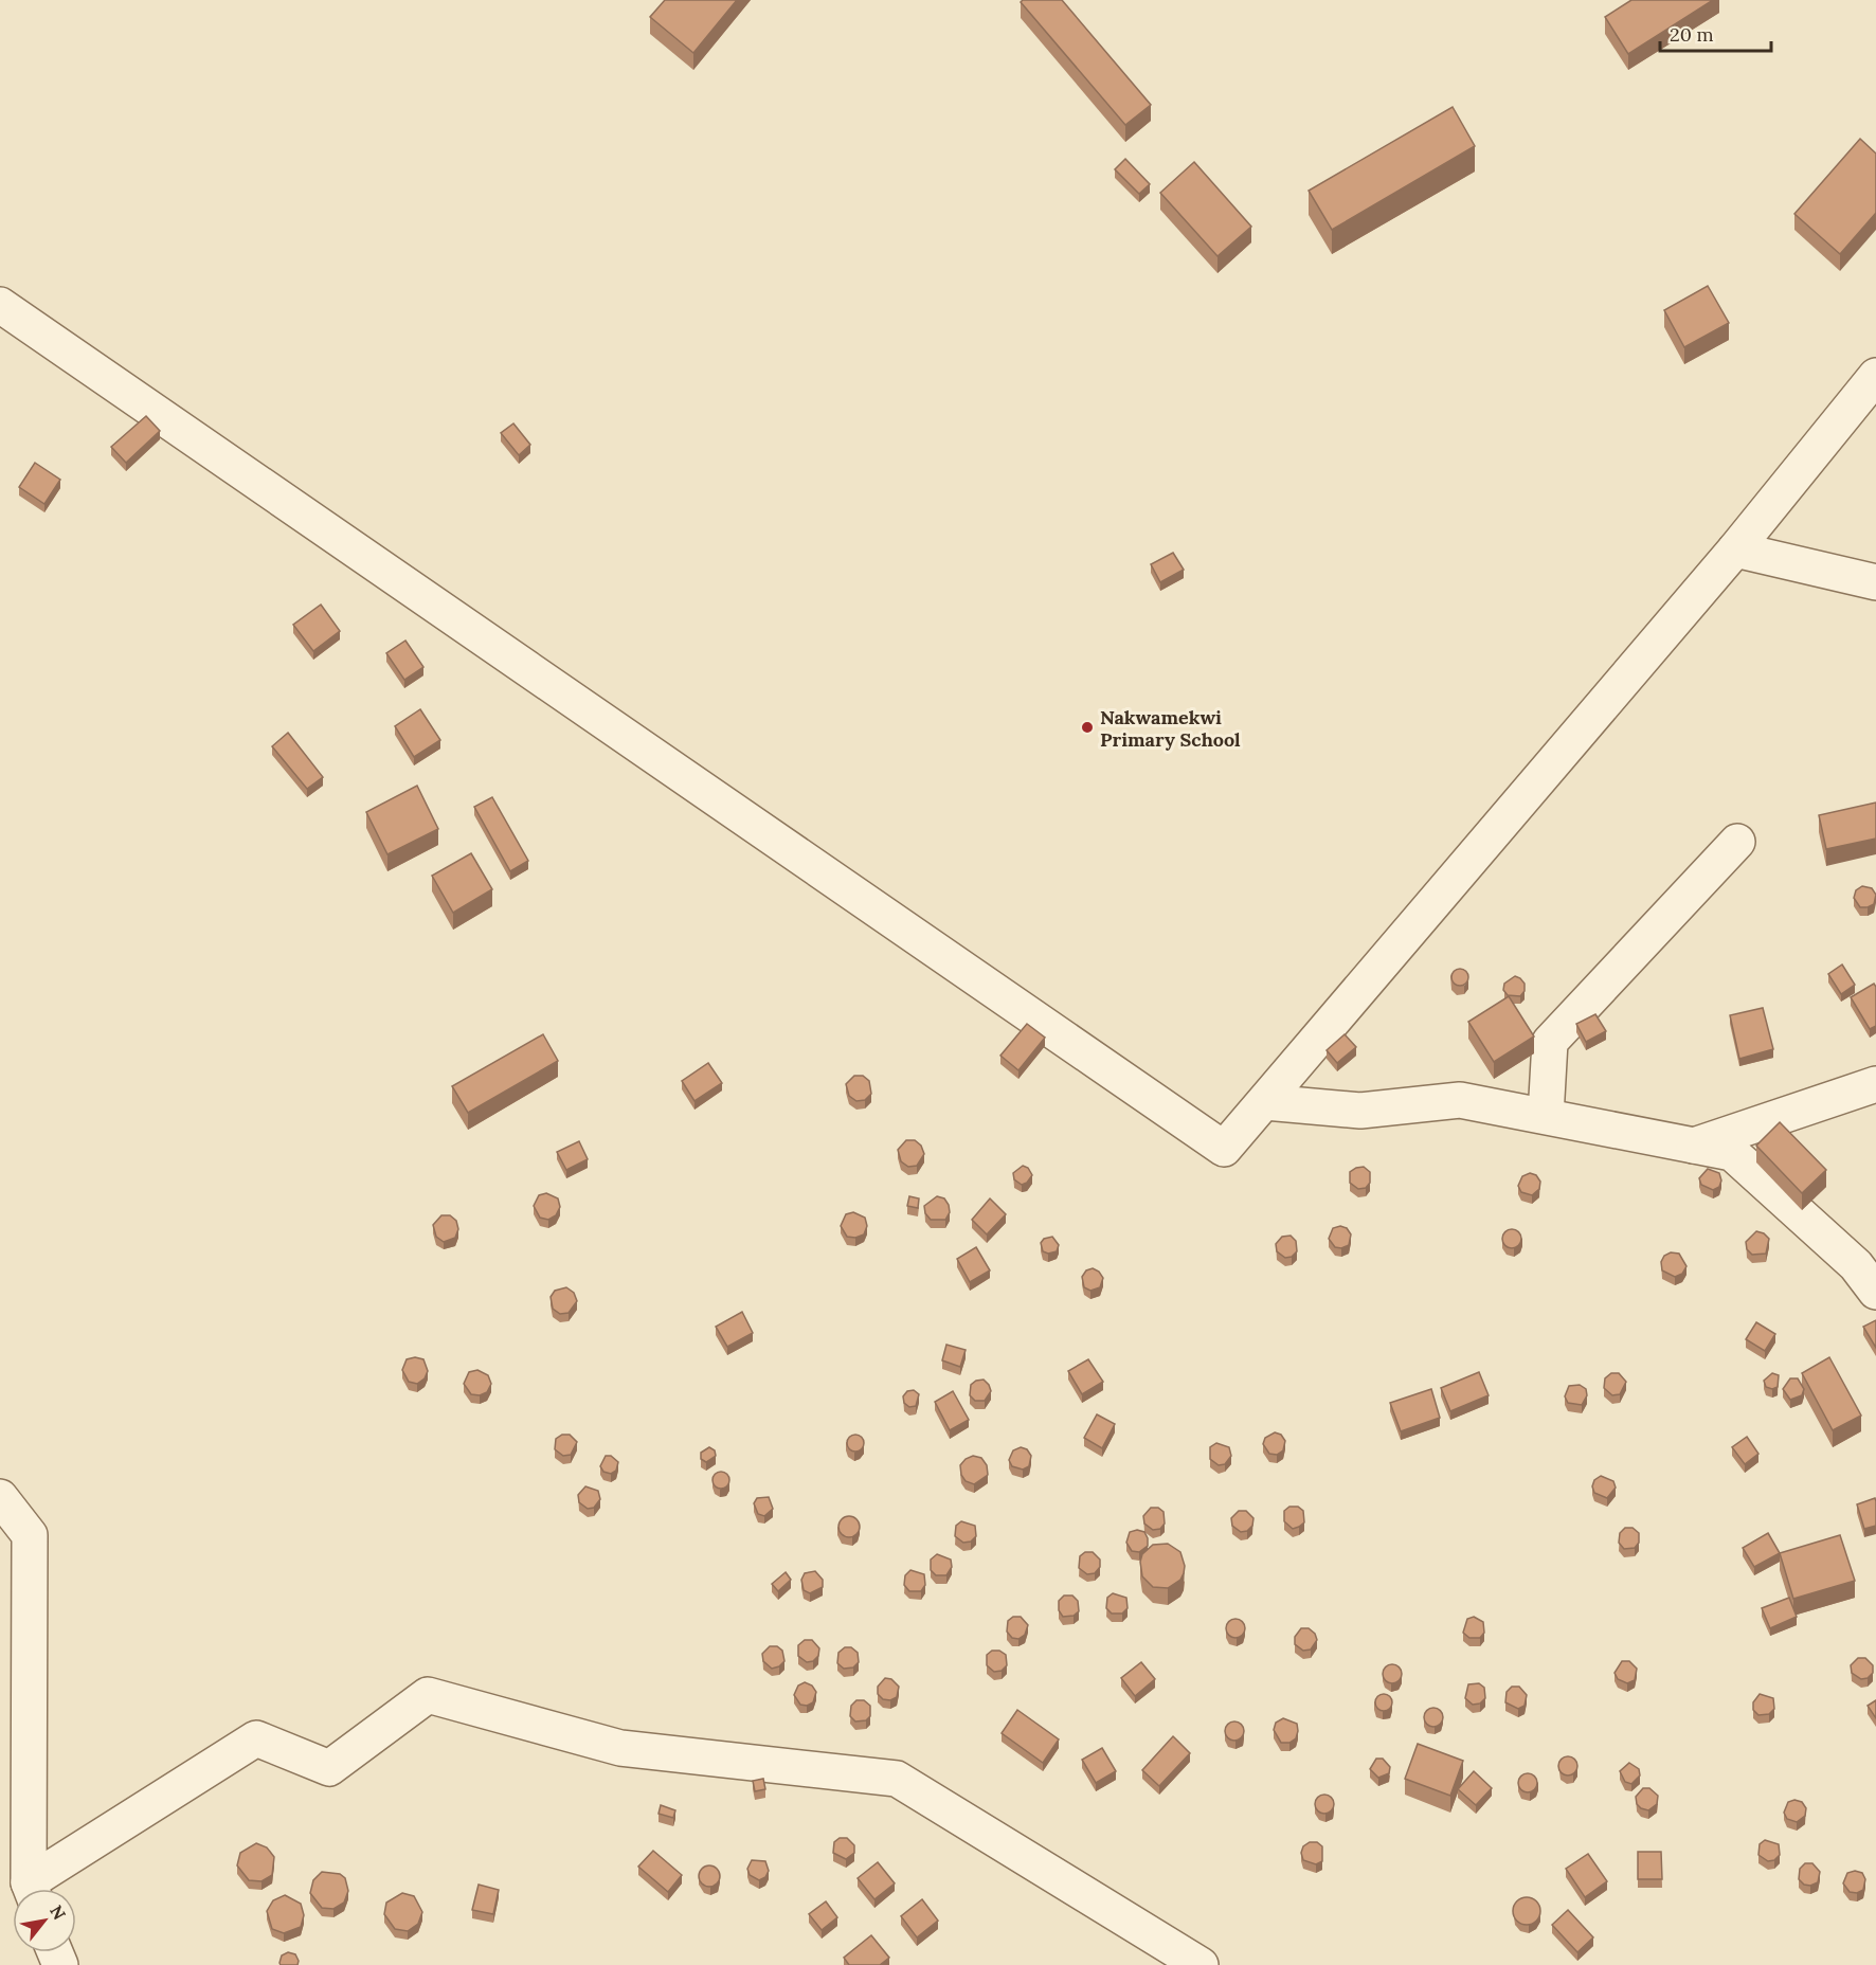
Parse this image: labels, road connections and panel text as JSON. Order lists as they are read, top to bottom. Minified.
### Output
{"places":["Nakwamekwi Primary School"],"scale_bar":"20 m","north":"top right"}
